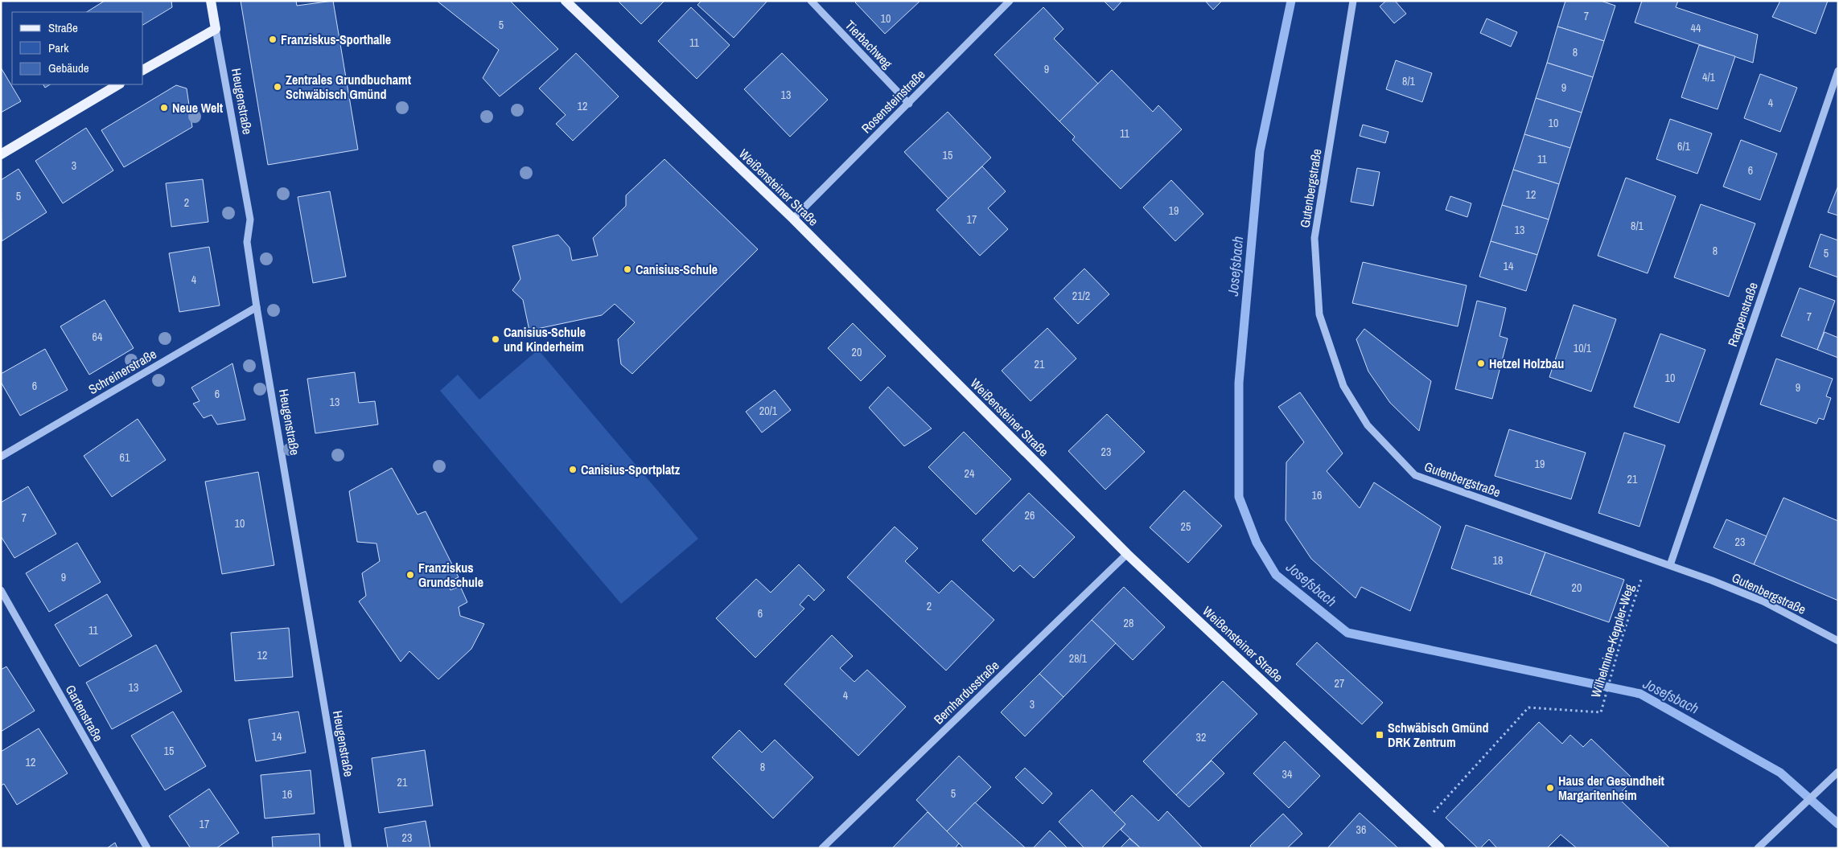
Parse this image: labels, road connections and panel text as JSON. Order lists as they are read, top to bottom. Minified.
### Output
{"streets":{"main road":["Heugenstraße","Weißensteiner Straße"],"street":["Tierbachweg","Rosensteinstraße","Gutenbergstraße","Rappenstraße","Schreinerstraße","Bernhardusstraße","Gartenstraße"],"path":["Wilhelmine-Keppler-Weg"]},"crossings":[["Tierbachweg","Rosensteinstraße"],["Heugenstraße","Schreinerstraße"],["Rosensteinstraße","Weißensteiner Straße"],["Weißensteiner Straße","Wilhelmine-Keppler-Weg"],["Weißensteiner Straße","Bernhardusstraße"],["Gutenbergstraße","Rappenstraße"],["Gutenbergstraße","Wilhelmine-Keppler-Weg"]],"water":["Josefsbach"],"places":{"other":["Franziskus-Sporthalle","Zentrales Grundbuchamt Schwäbisch Gmünd","Neue Welt","Canisius-Schule","Canisius-Schule und Kinderheim","Hetzel Holzbau","Canisius-Sportplatz","Franziskus Grundschule","Haus der Gesundheit Margaritenheim"],"transit":["Schwäbisch Gmünd DRK Zentrum"]},"house_numbers":["7","10","5","44","11","8","9","4/1","8/1","9","13","4","12","10","11","6/1","15","11","3","6","12","5","2","19","17","8/1","13","8","5","14","4","21/2","7","64","10/1","20","21","10","6","9","6","13","20/1","23","61","19","24","21","16","26","7","10","25","23","18","9","20","2","6","28","11","12","28/1","27","13","4","3","14","32","15","12","8","34","21","5","16","17","36","23"],"legend":["Straße","Park","Gebäude"]}
